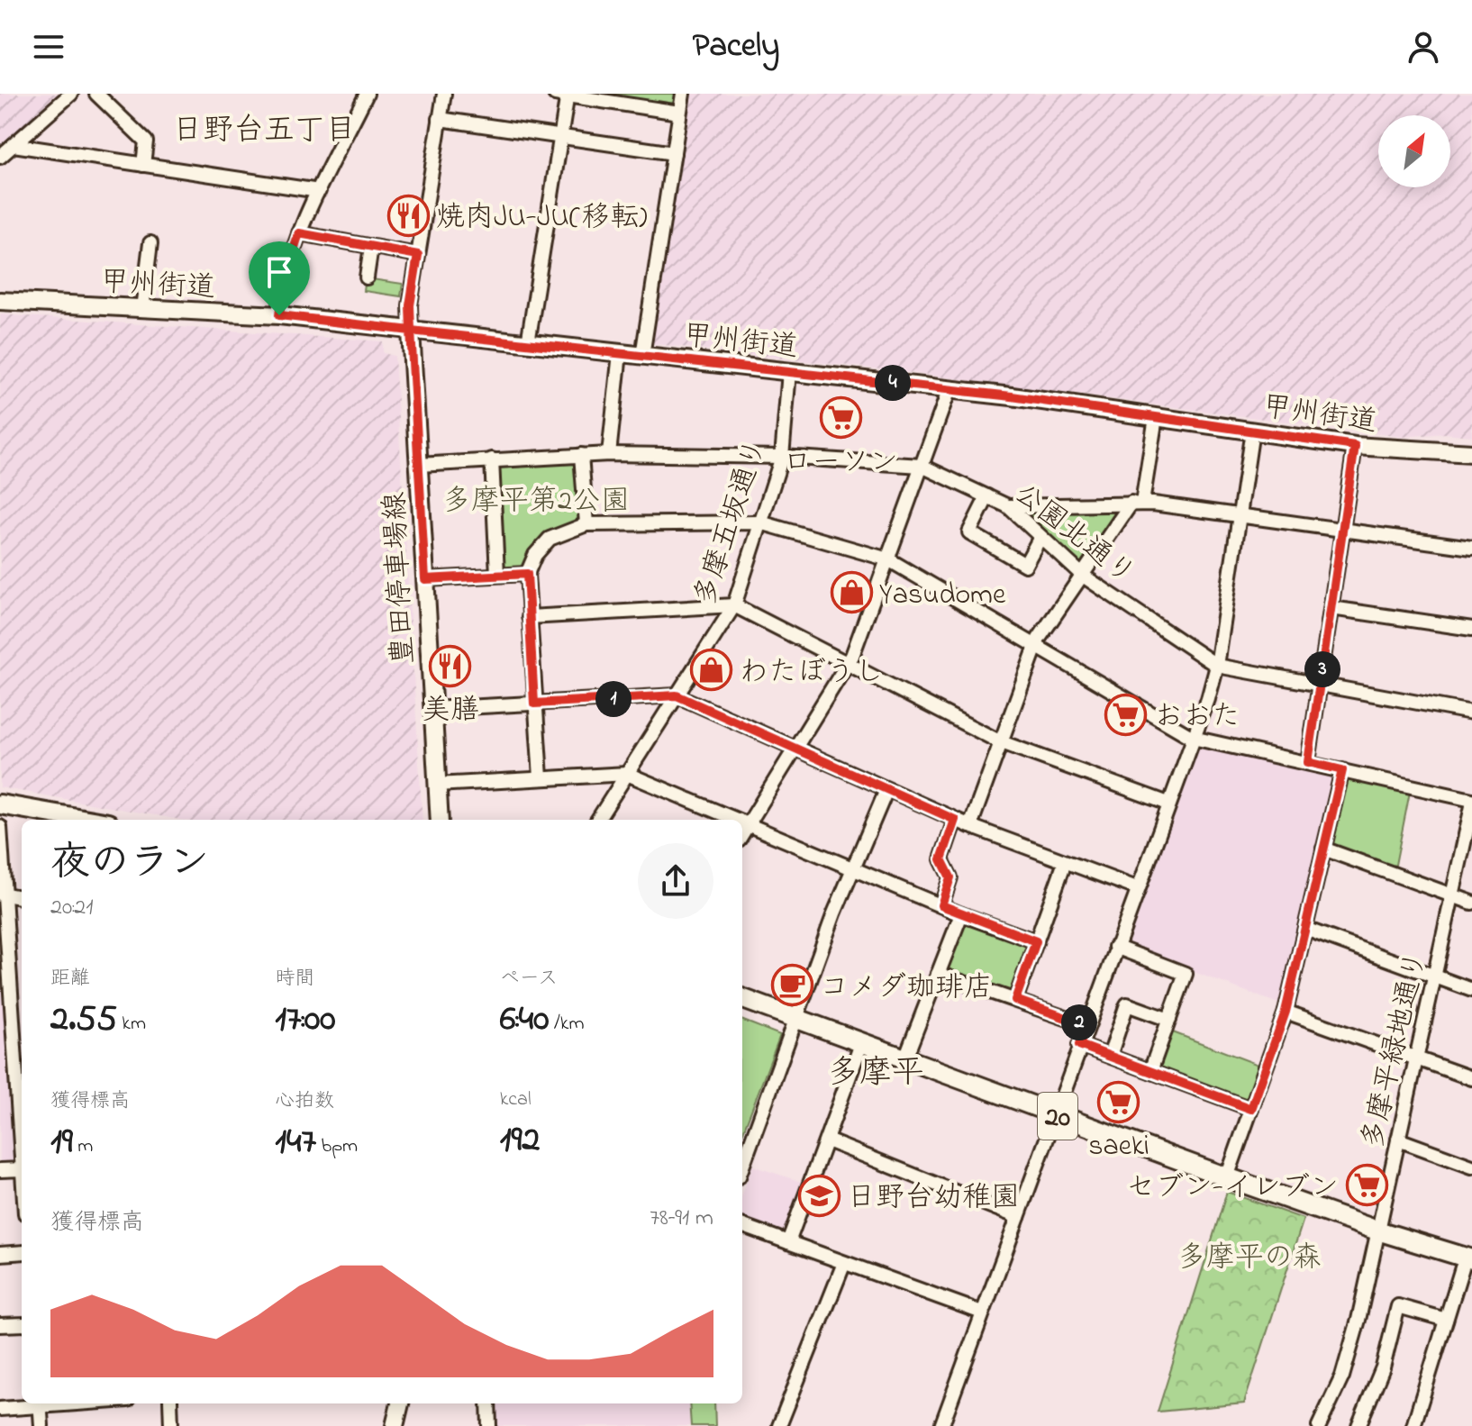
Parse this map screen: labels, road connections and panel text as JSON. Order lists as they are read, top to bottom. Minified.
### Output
{"streets":{"highway":["20"],"main road":["甲州街道","豊田停車場線"],"street":["多摩五坂通り","公園北通り","多摩平緑地通り"]},"crossings":[["甲州街道","多摩五坂通り"],["甲州街道","豊田停車場線"],["多摩五坂通り","公園北通り"],["公園北通り","豊田停車場線"],["多摩平緑地通り","20"]],"districts":["日野台五丁目","多摩平"],"parks":["多摩平第2公園","多摩平の森"],"places":{"restaurant":["焼肉JU-JU(移転)","美膳"],"supermarket":["ローソン","おおた","saeki","セブン-イレブン"],"shop":["Yasudome","わたぼうし"],"cafe":["コメダ珈琲店"],"school or university":["日野台幼稚園"]},"north":"top right","page":{"header":"Pacely","pins":["4","3","1","2"],"heading":["夜のラン","20:21"],"stats":[["距離","2.55 km"],["時間","17:00"],["ペース","6:40 /km"],["獲得標高","19 m"],["心拍数","147 bpm"],["kcal","192"]],"chart":["獲得標高","78–91 m"]}}
